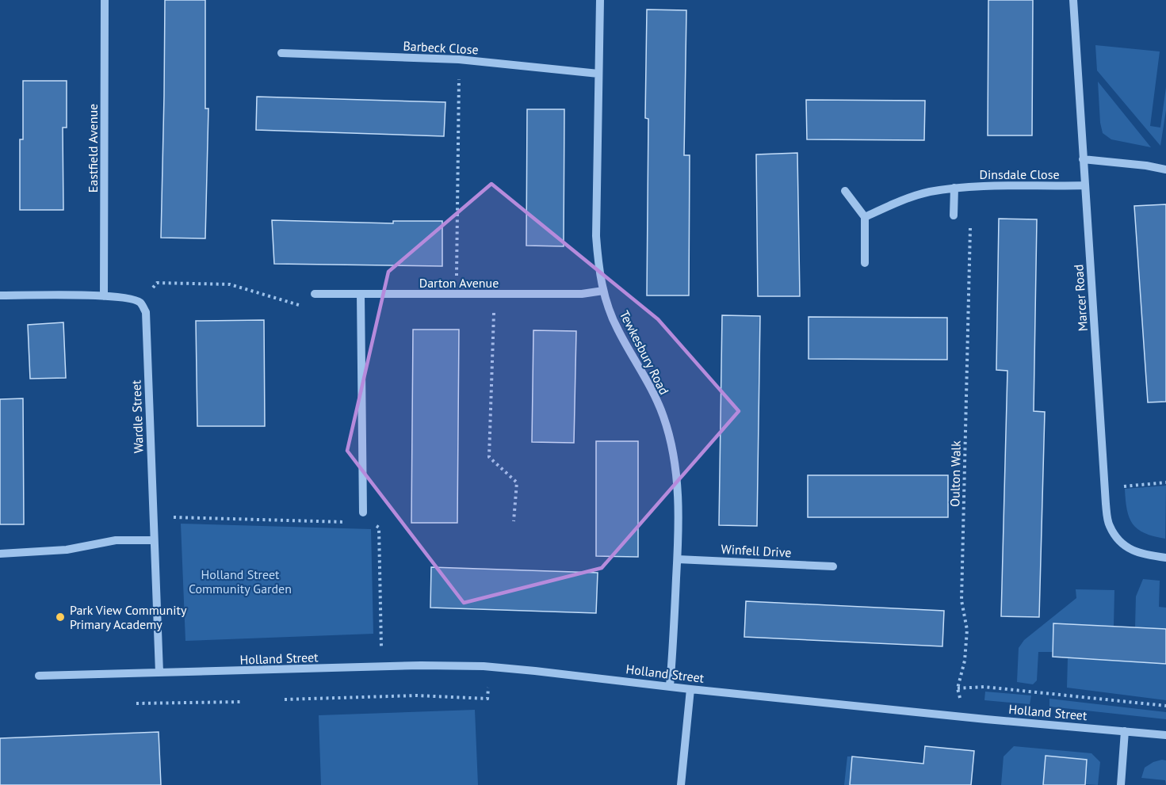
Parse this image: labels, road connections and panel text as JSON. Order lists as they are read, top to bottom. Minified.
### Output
{"streets":{"street":["Barbeck Close","Eastfield Avenue","Dinsdale Close","Darton Avenue","Marcer Road","Tewkesbury Road","Wardle Street","Winfell Drive","Holland Street"],"path":["Oulton Walk"]},"crossings":[["Barbeck Close","Tewkesbury Road"],["Dinsdale Close","Marcer Road"],["Darton Avenue","Tewkesbury Road"],["Tewkesbury Road","Winfell Drive"],["Tewkesbury Road","Holland Street"],["Wardle Street","Holland Street"],["Oulton Walk","Holland Street"]],"parks":["Holland Street Community Garden"],"places":["Park View Community Primary Academy"]}
